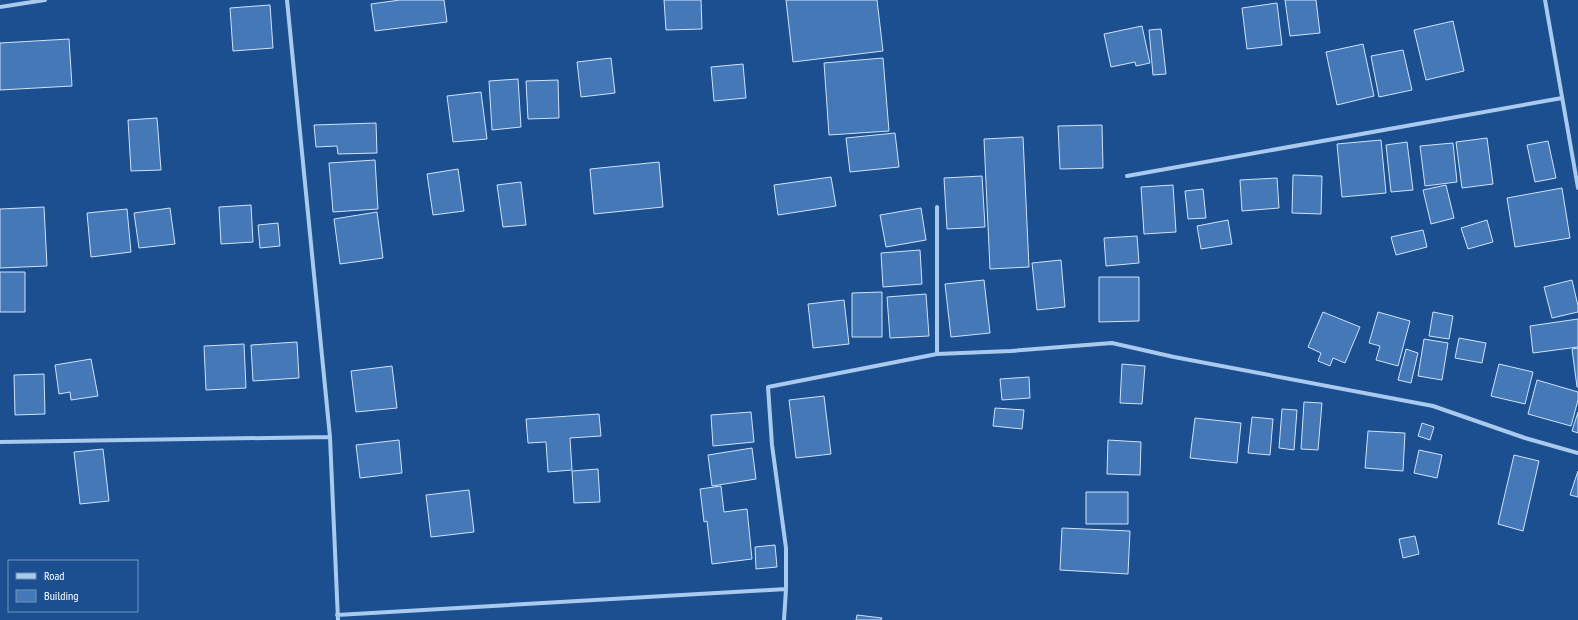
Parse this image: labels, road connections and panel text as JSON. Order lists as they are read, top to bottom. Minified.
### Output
{"legend":["Road","Building"]}
